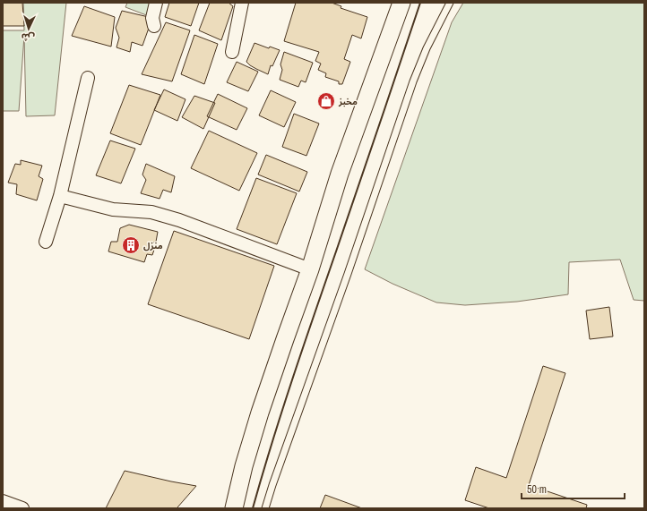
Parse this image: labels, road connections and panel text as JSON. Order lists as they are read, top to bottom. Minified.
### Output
{"places":{"shop":["مخبز"],"building":["منزل"]},"scale_bar":"50 m","north":"bottom"}
